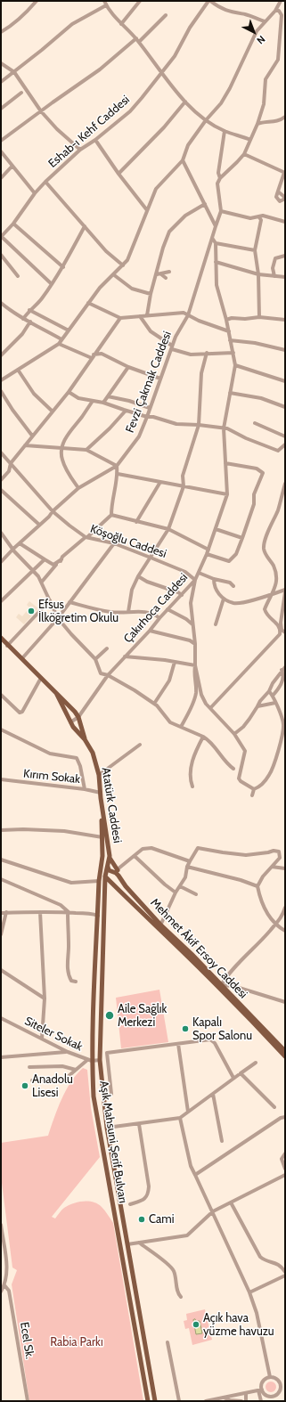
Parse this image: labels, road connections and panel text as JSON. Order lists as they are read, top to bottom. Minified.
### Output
{"streets":{"main road":["Atatürk Caddesi","Mehmet Âkif Ersoy Caddesi","Aşık Mahsuni Şerif Bulvarı"],"street":["Eshab-ı Kehf Caddesi","Fevzi Çakmak Caddesi","Köşoğlu Caddesi","Çakırhoca Caddesi","Kırım Sokak","Siteler Sokak","Ecel Sk."]},"crossings":[["Fevzi Çakmak Caddesi","Köşoğlu Caddesi"],["Köşoğlu Caddesi","Çakırhoca Caddesi"],["Çakırhoca Caddesi","Atatürk Caddesi"],["Kırım Sokak","Atatürk Caddesi"],["Atatürk Caddesi","Mehmet Âkif Ersoy Caddesi"],["Atatürk Caddesi","Aşık Mahsuni Şerif Bulvarı"],["Mehmet Âkif Ersoy Caddesi","Aşık Mahsuni Şerif Bulvarı"],["Siteler Sokak","Aşık Mahsuni Şerif Bulvarı"]],"parks":["Rabia Parkı"],"places":["Efsus İlköğretim Okulu","Aile Sağlık Merkezi","Kapalı Spor Salonu","Anadolu Lisesi","Cami","Açık hava yüzme havuzu"],"north":"bottom right"}
